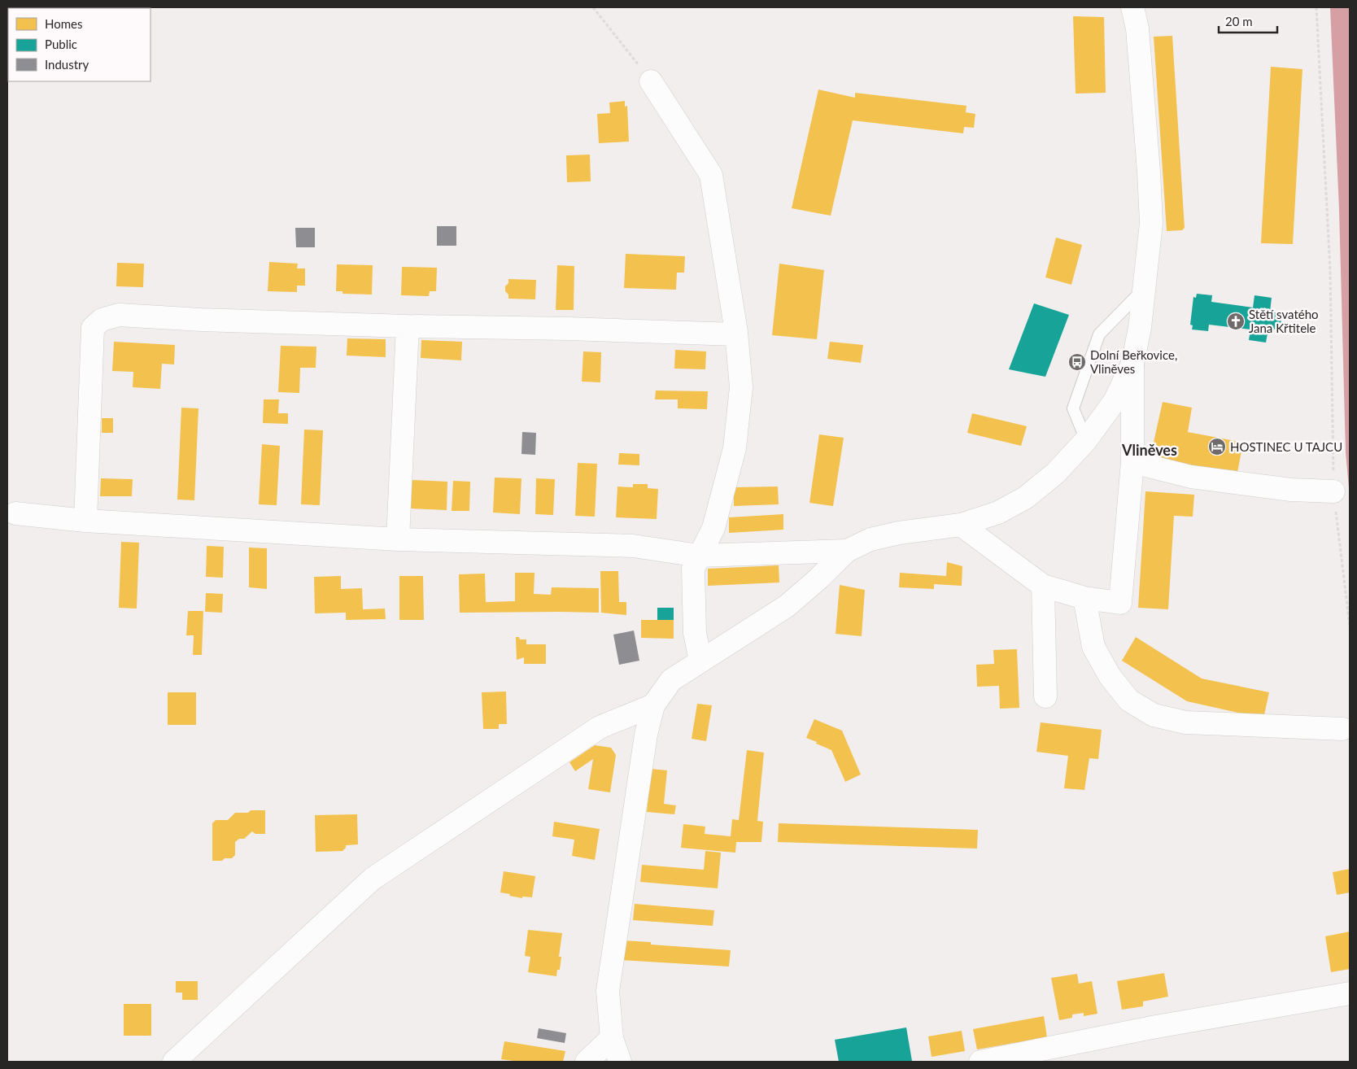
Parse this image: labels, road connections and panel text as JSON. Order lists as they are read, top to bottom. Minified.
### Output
{"districts":["Vliněves"],"places":{"church":["Stětí svatého Jana Křtitele"],"bus stop":["Dolní Beřkovice, Vliněves"],"hotel":["HOSTINEC U TAJCU"]},"legend":["Homes","Public","Industry"],"scale_bar":"20 m"}
